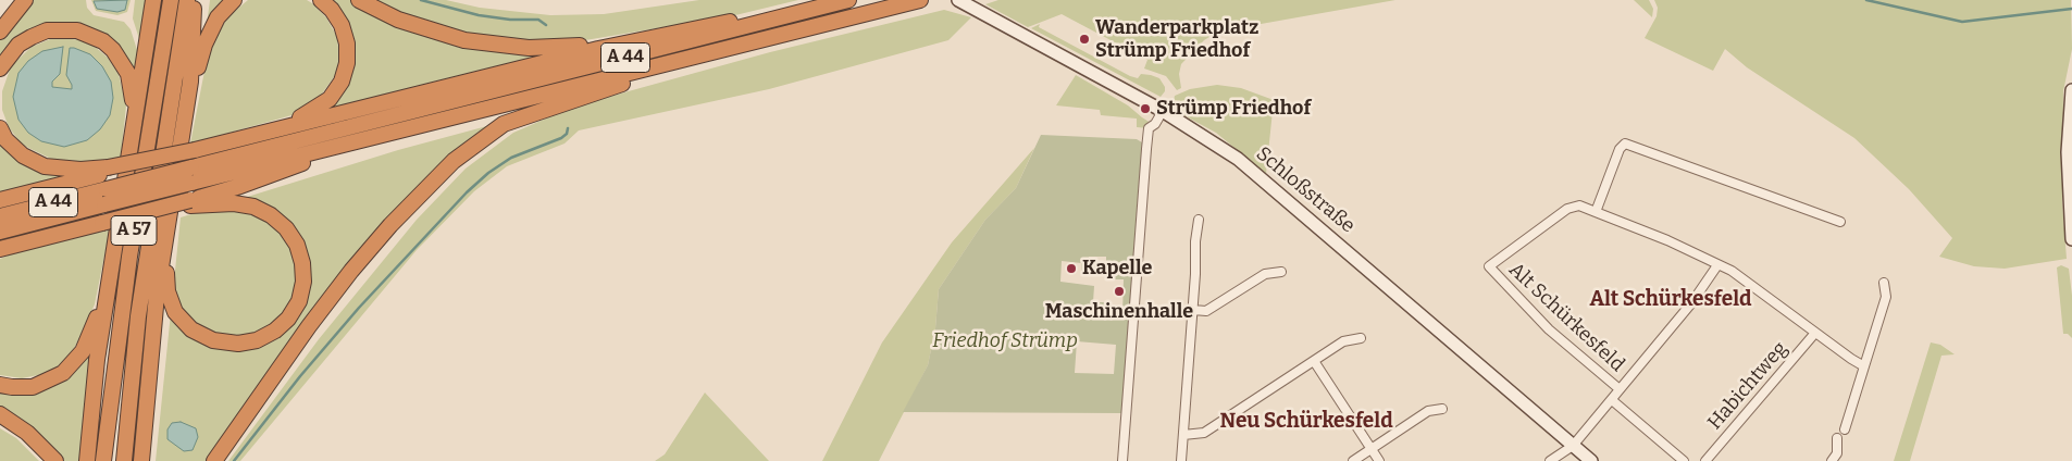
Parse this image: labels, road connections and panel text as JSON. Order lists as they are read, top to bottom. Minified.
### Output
{"streets":{"highway":["A 44","A 57"],"main road":["Schloßstraße"],"street":["Alt Schürkesfeld","Habichtweg"]},"crossings":[["Schloßstraße","Alt Schürkesfeld"],["Alt Schürkesfeld","Habichtweg"]],"districts":["Alt Schürkesfeld","Neu Schürkesfeld"],"parks":["Friedhof Strümp"],"places":["Wanderparkplatz Strümp Friedhof","Strümp Friedhof","Kapelle","Maschinenhalle"]}
